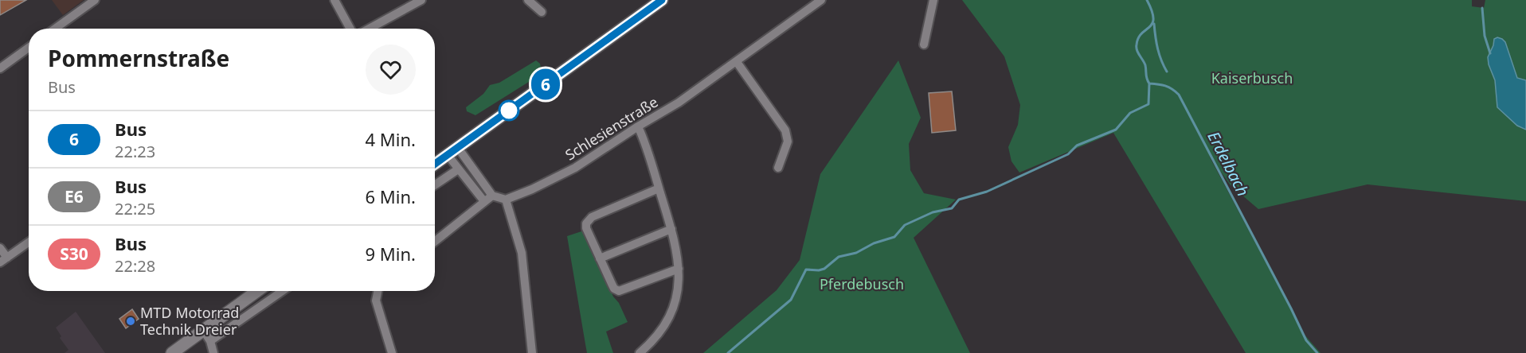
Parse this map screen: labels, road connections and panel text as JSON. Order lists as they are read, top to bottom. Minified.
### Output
{"streets":{"street":["Schlesienstraße"]},"water":["Erdelbach"],"parks":["Kaiserbusch","Pferdebusch"],"places":["MTD Motorrad Technik Dreier"],"lines":["bus line 6"],"page":{"on_map":"6","heading":["Pommernstraße","Bus"],"list":[{"mark":"6","name":"Bus","note":"22:23","value":"4 Min."},{"mark":"E6","name":"Bus","note":"22:25","value":"6 Min."},{"mark":"S30","name":"Bus","note":"22:28","value":"9 Min."}]}}
